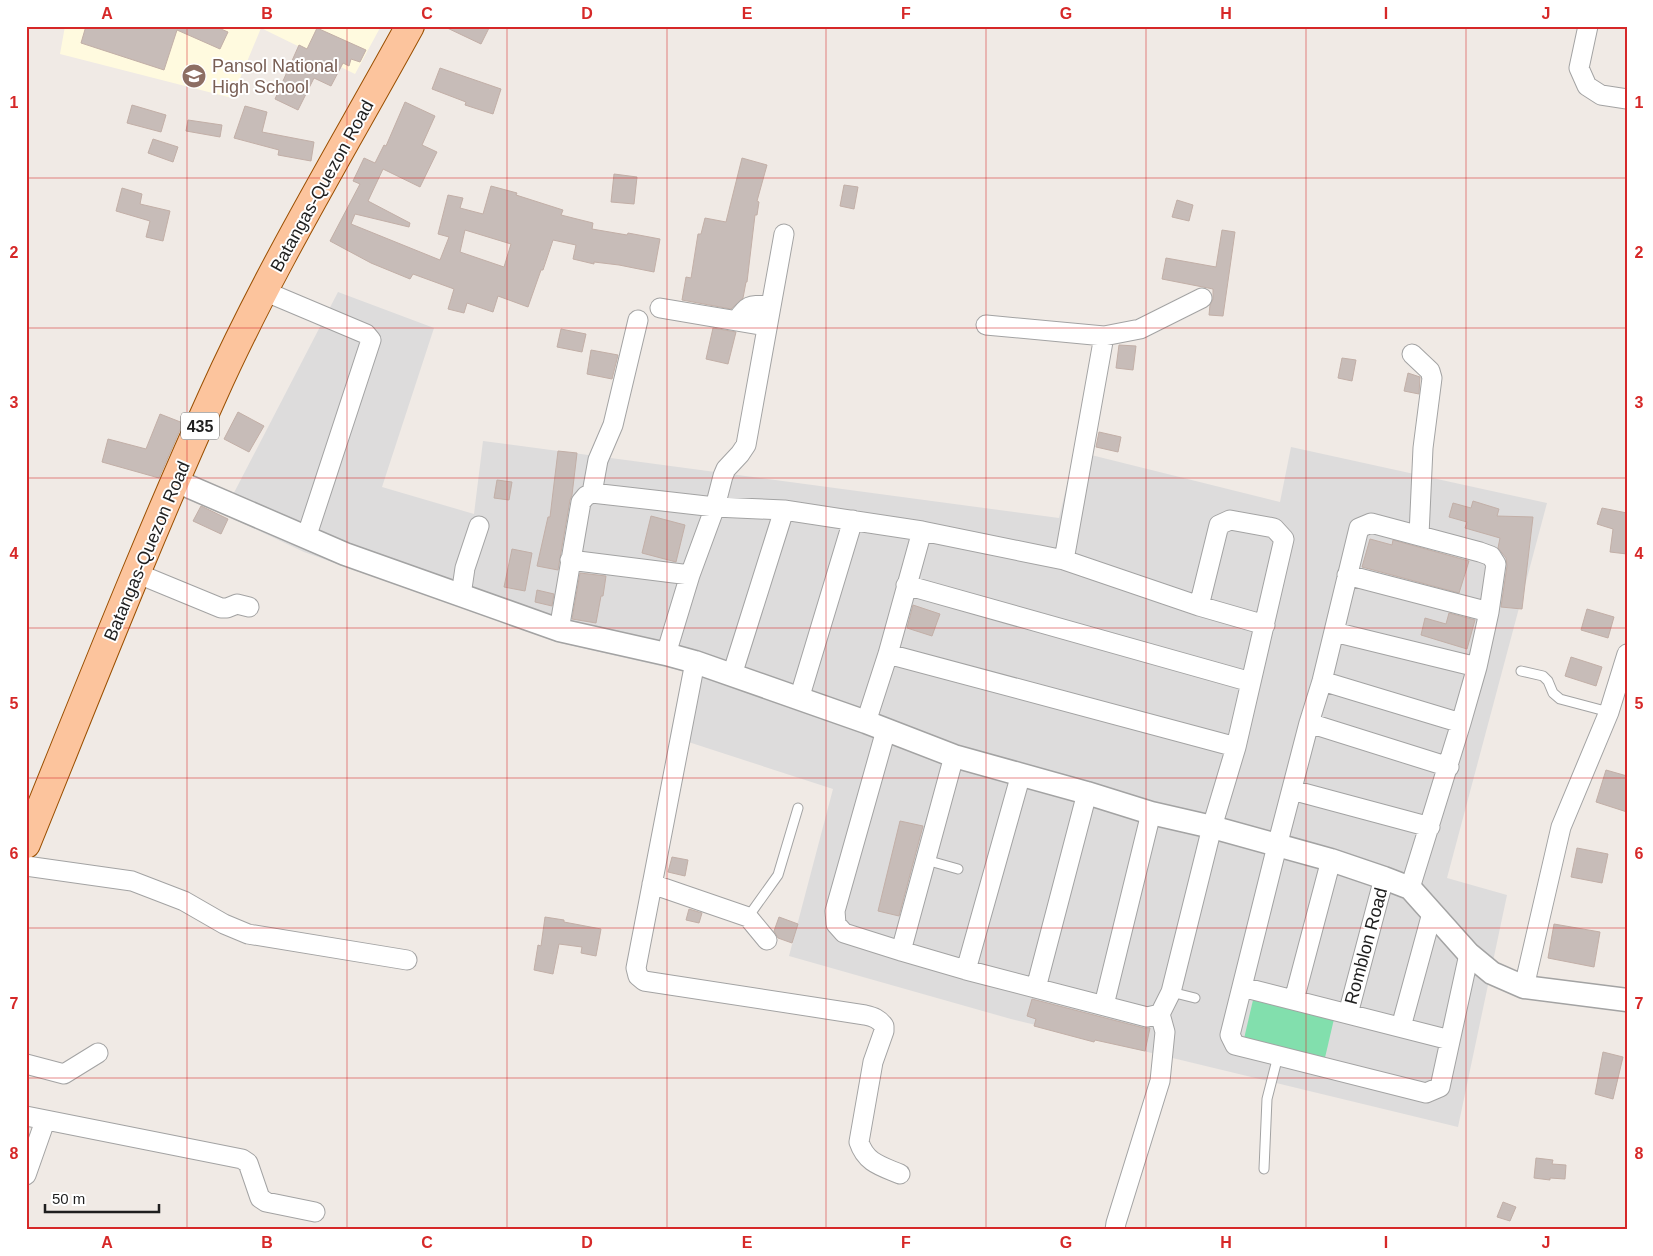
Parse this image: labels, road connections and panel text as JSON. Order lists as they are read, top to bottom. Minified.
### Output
{"streets":{"main road":["Batangas-Quezon Road","435"],"street":["Romblon Road"]},"places":{"school or university":["Pansol National High School"]},"scale_bar":"50 m","grid":{"columns":["A","B","C","D","E","F","G","H","I","J"],"rows":["1","2","3","4","5","6","7","8"]}}
